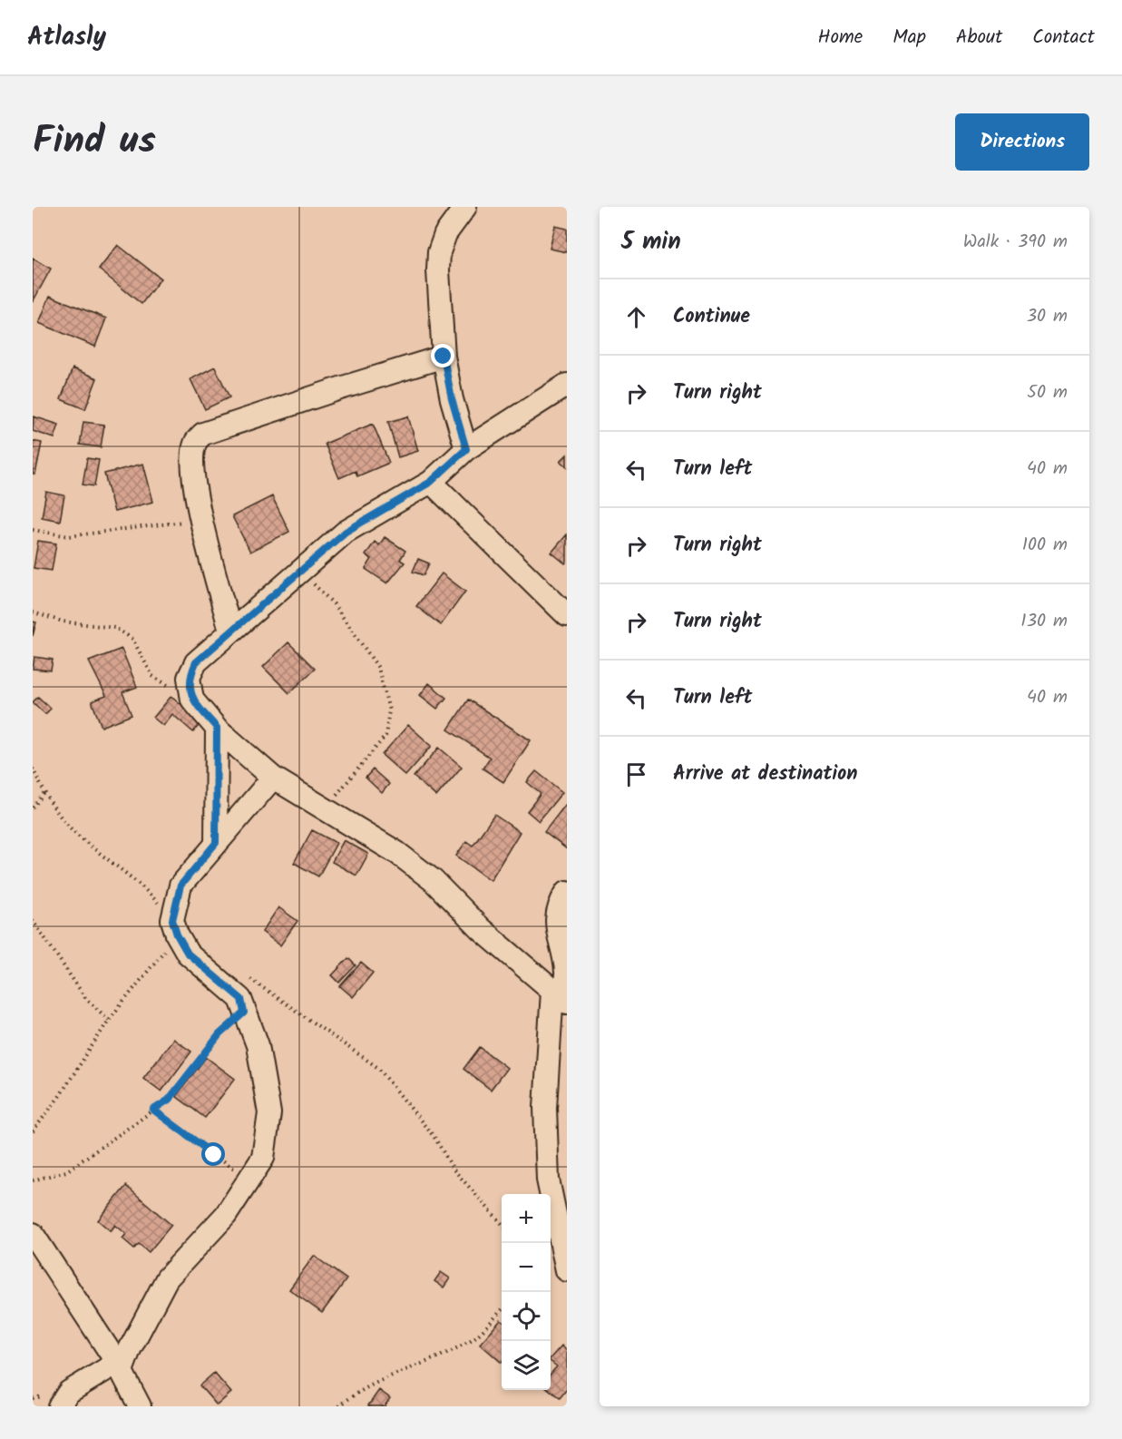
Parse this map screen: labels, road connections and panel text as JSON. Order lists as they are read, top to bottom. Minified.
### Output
{"page":{"header":"Atlasly","nav":["Home","Map","About","Contact"],"title":"Find us","buttons":"Directions","heading":["5 min","Walk · 390 m"],"list":[["Continue","30 m"],["Turn right","50 m"],["Turn left","40 m"],["Turn right","100 m"],["Turn right","130 m"],["Turn left","40 m"],"Arrive at destination"],"map_buttons":["+","−"]}}
